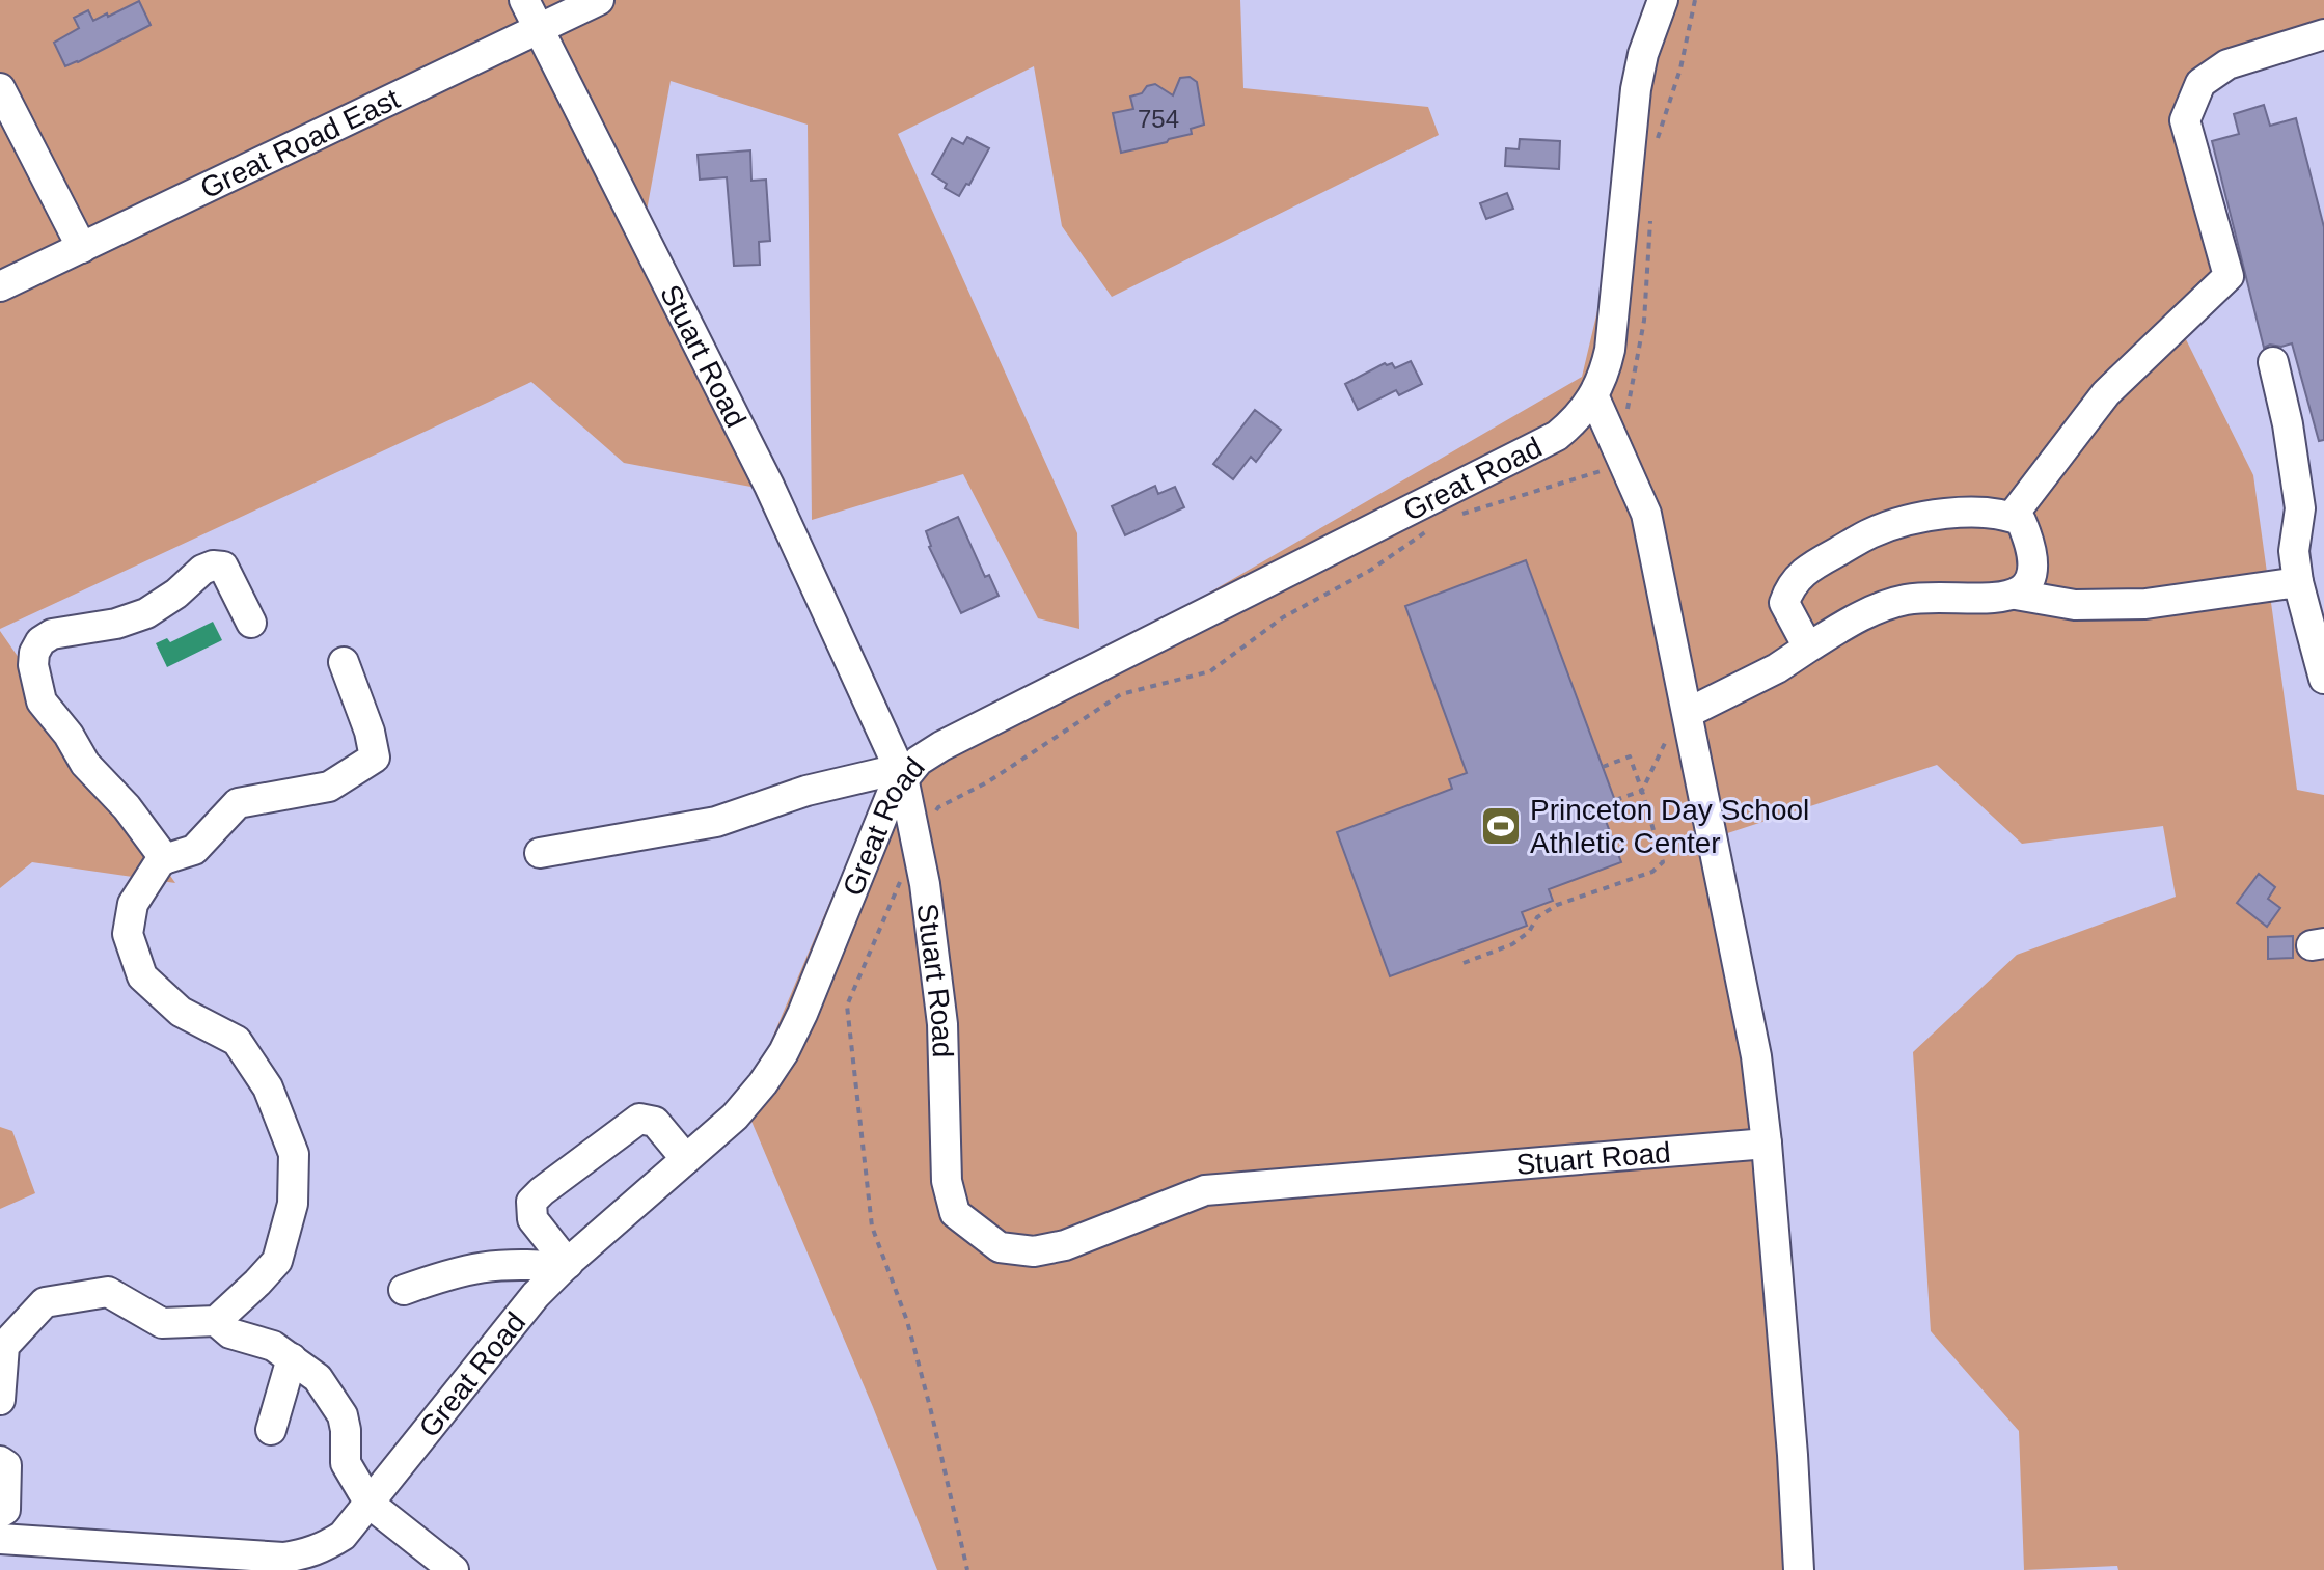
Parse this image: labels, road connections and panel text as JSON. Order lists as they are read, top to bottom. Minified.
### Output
{"streets":{"street":["Great Road East","Stuart Road","Great Road"]},"crossings":[["Great Road East","Stuart Road"],["Stuart Road","Great Road"]],"places":{"sports":["Princeton Day School Athletic Center"]},"house_numbers":["754"]}
